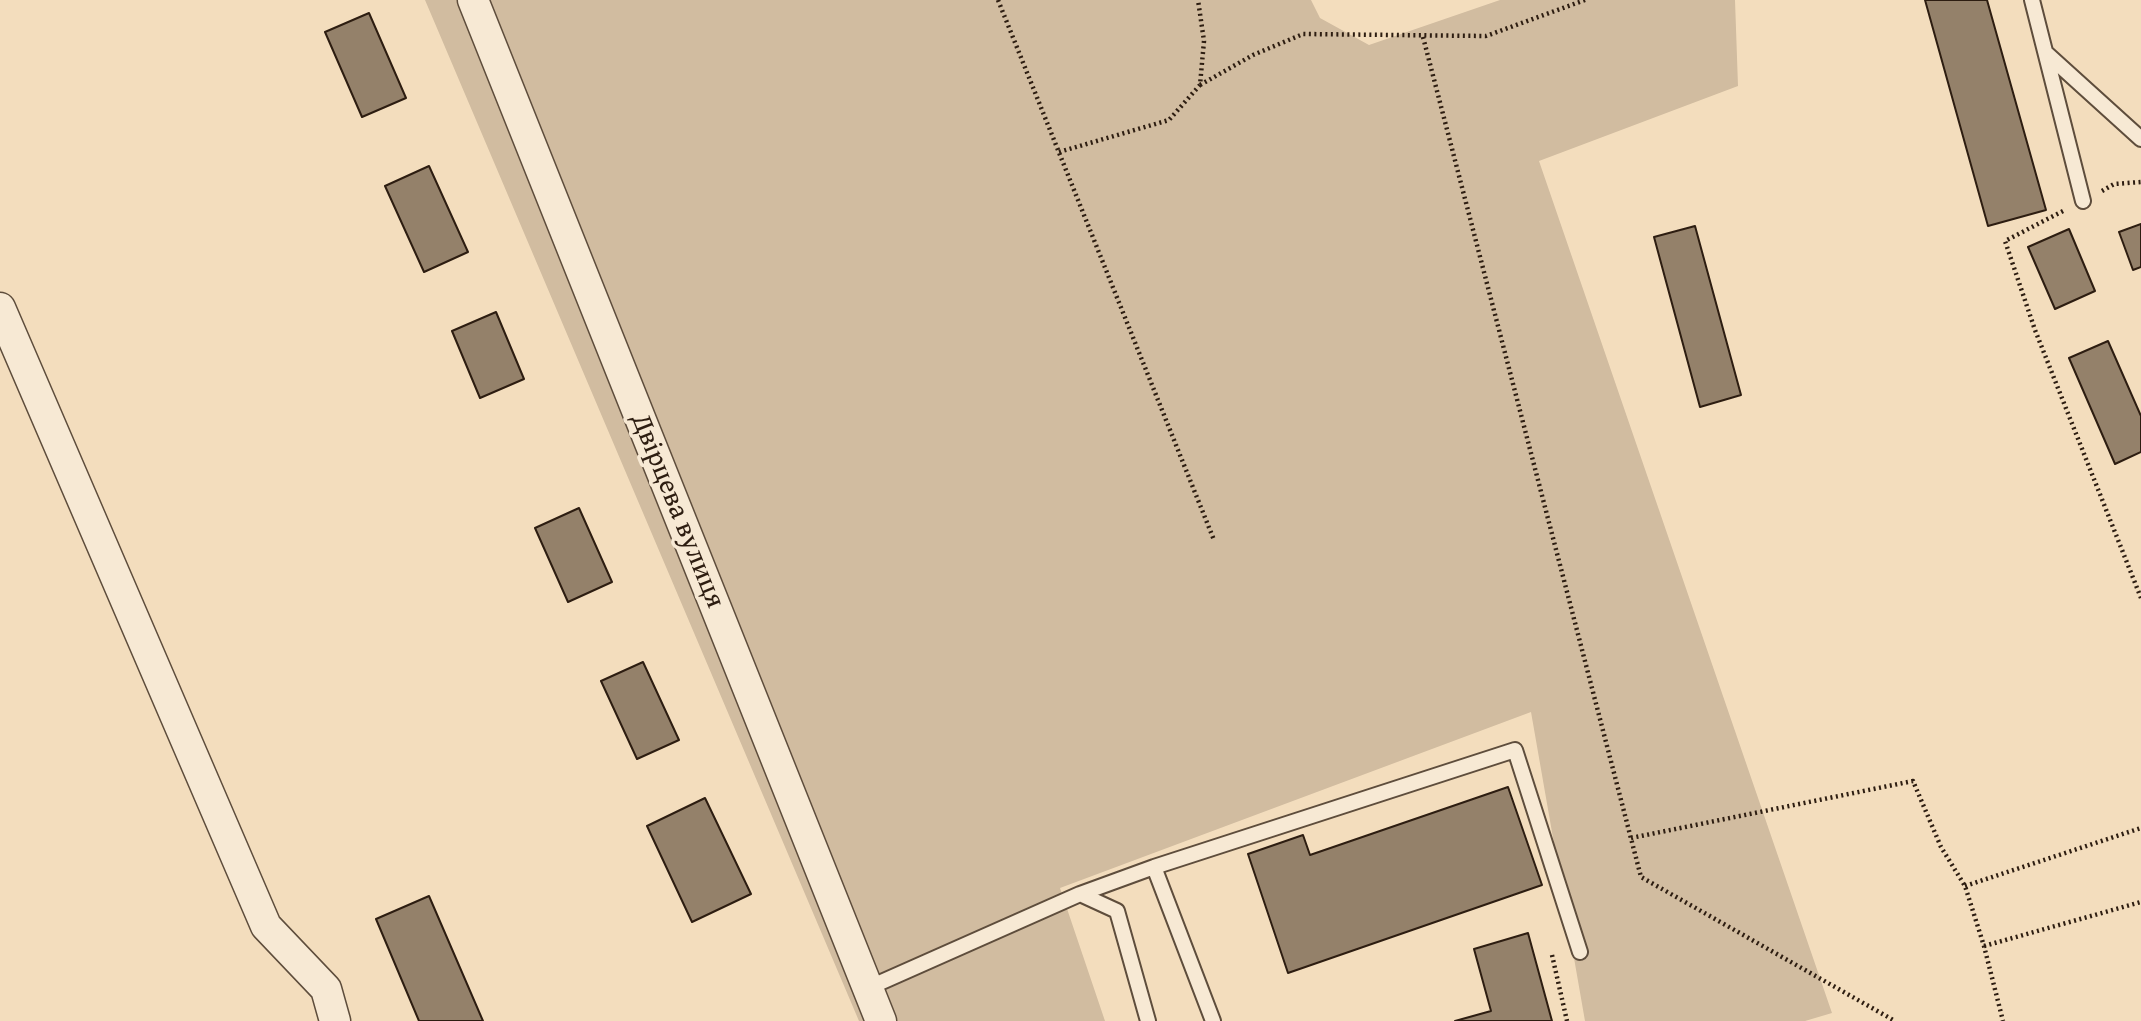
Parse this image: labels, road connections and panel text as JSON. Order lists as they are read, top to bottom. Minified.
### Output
{"streets":{"street":["Двірцева вулиця"]}}
